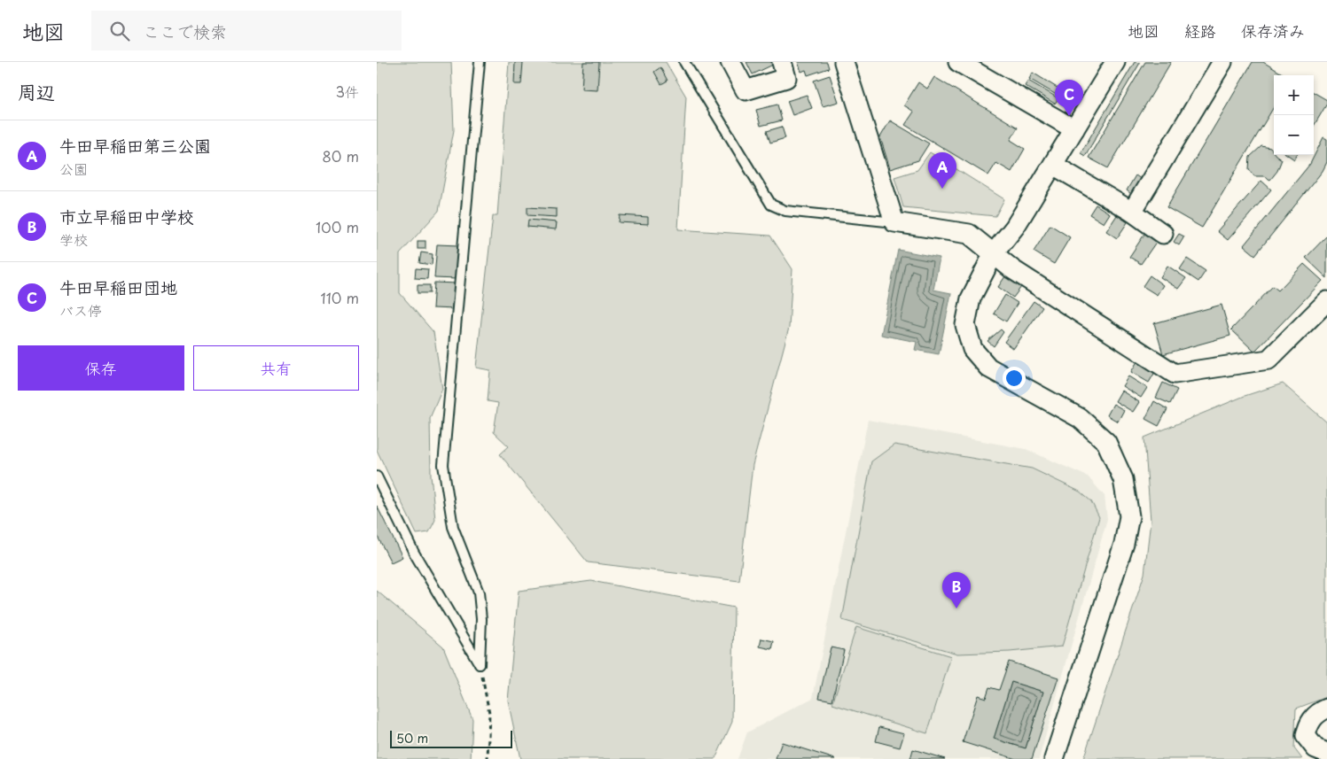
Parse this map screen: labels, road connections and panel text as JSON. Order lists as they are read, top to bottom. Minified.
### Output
{"scale_bar":"50 m","page":{"header":"地図","search":"ここで検索","nav":["地図","経路","保存済み"],"heading":["周辺","3件"],"map_buttons":["+","−"],"pins":["C","A","B"],"list":[{"mark":"A","name":"牛田早稲田第三公園","note":"公園","value":"80 m"},{"mark":"B","name":"市立早稲田中学校","note":"学校","value":"100 m"},{"mark":"C","name":"牛田早稲田団地","note":"バス停","value":"110 m"}],"buttons":["保存","共有"],"scale":"50 m"}}
